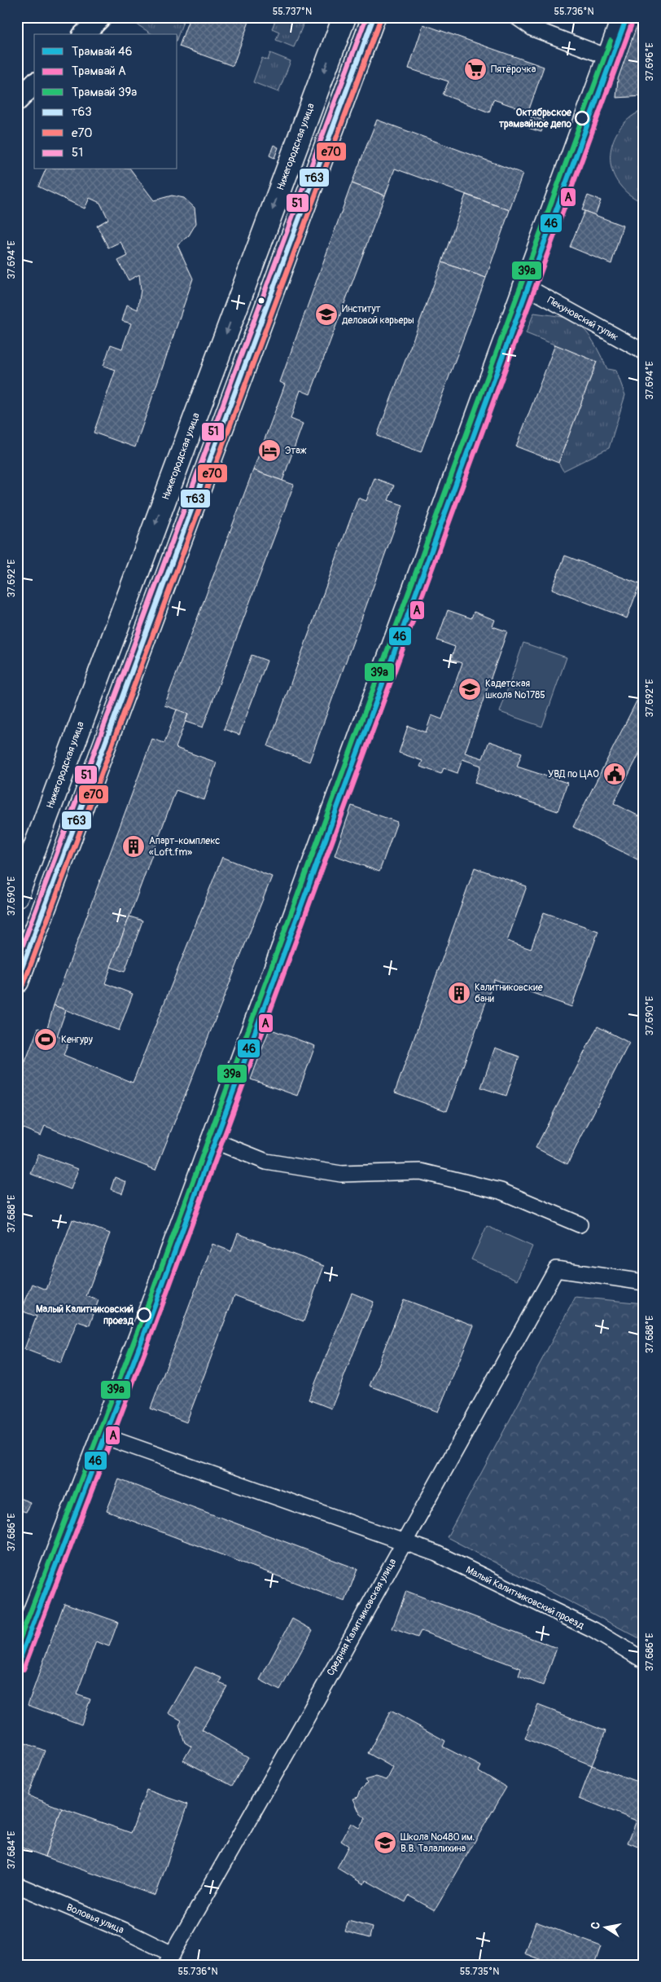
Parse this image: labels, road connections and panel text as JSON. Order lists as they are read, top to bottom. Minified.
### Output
{"streets":{"main road":["Нижегородская улица"],"street":["Пекуновский тупик","Малый Калитниковский проезд","Средняя Калитниковская улица","Воловья улица"]},"crossings":[["Малый Калитниковский проезд","Средняя Калитниковская улица"],["Средняя Калитниковская улица","Воловья улица"]],"places":{"supermarket":["Пятёрочка"],"other":["Октябрьское трамвайное депо","Малый Калитниковский проезд"],"school or university":["Институт деловой карьеры","Кадетская школа №1785","Школа №480 им. В.В. Талалихина"],"hotel":["Этаж"],"public building":["УВД по ЦАО"],"building":["Апарт-комплекс «Loft.fm»","Калитниковские бани"],"sports":["Кенгуру"]},"lines":["tram line 46","transit line т63","transit line 51","tram line А","transit line е70","tram line 39а"],"legend":["Трамвай 46","Трамвай А","Трамвай 39а","т63","е70","51"],"north":"left","coordinates":["55.737°N","55.736°N","37.696°E","37.694°E","37.692°E","37.690°E","37.688°E","37.686°E","37.684°E","55.735°N"]}
